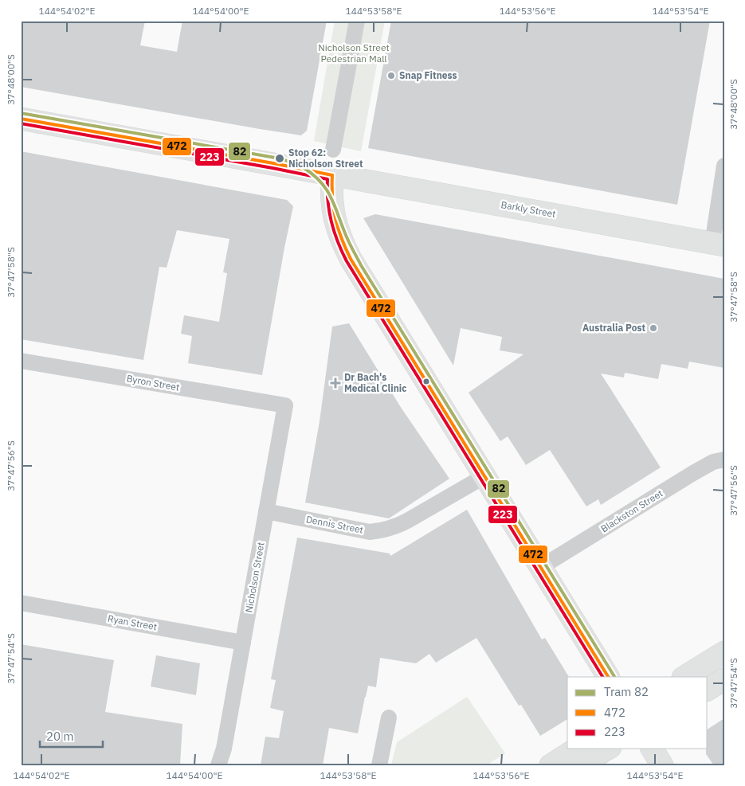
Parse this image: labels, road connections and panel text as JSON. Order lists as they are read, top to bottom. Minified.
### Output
{"streets":{"street":["Barkly Street","Byron Street","Blackston Street","Dennis Street","Nicholson Street","Ryan Street"]},"crossings":[["Byron Street","Nicholson Street"],["Dennis Street","Nicholson Street"],["Nicholson Street","Ryan Street"]],"parks":["Nicholson Street Pedestrian Mall"],"places":{"other":["Snap Fitness","Stop 62: Nicholson Street","Australia Post"],"health":["Dr Bach's Medical Clinic"]},"lines":["tram line 82","transit line 472","transit line 223"],"legend":["Tram 82","472","223"],"scale_bar":"20 m","coordinates":["144°54'02\"E","144°54'00\"E","144°53'58\"E","144°53'56\"E","144°53'54\"E","37°48'00\"S","37°47'58\"S","37°47'56\"S","37°47'54\"S"]}
